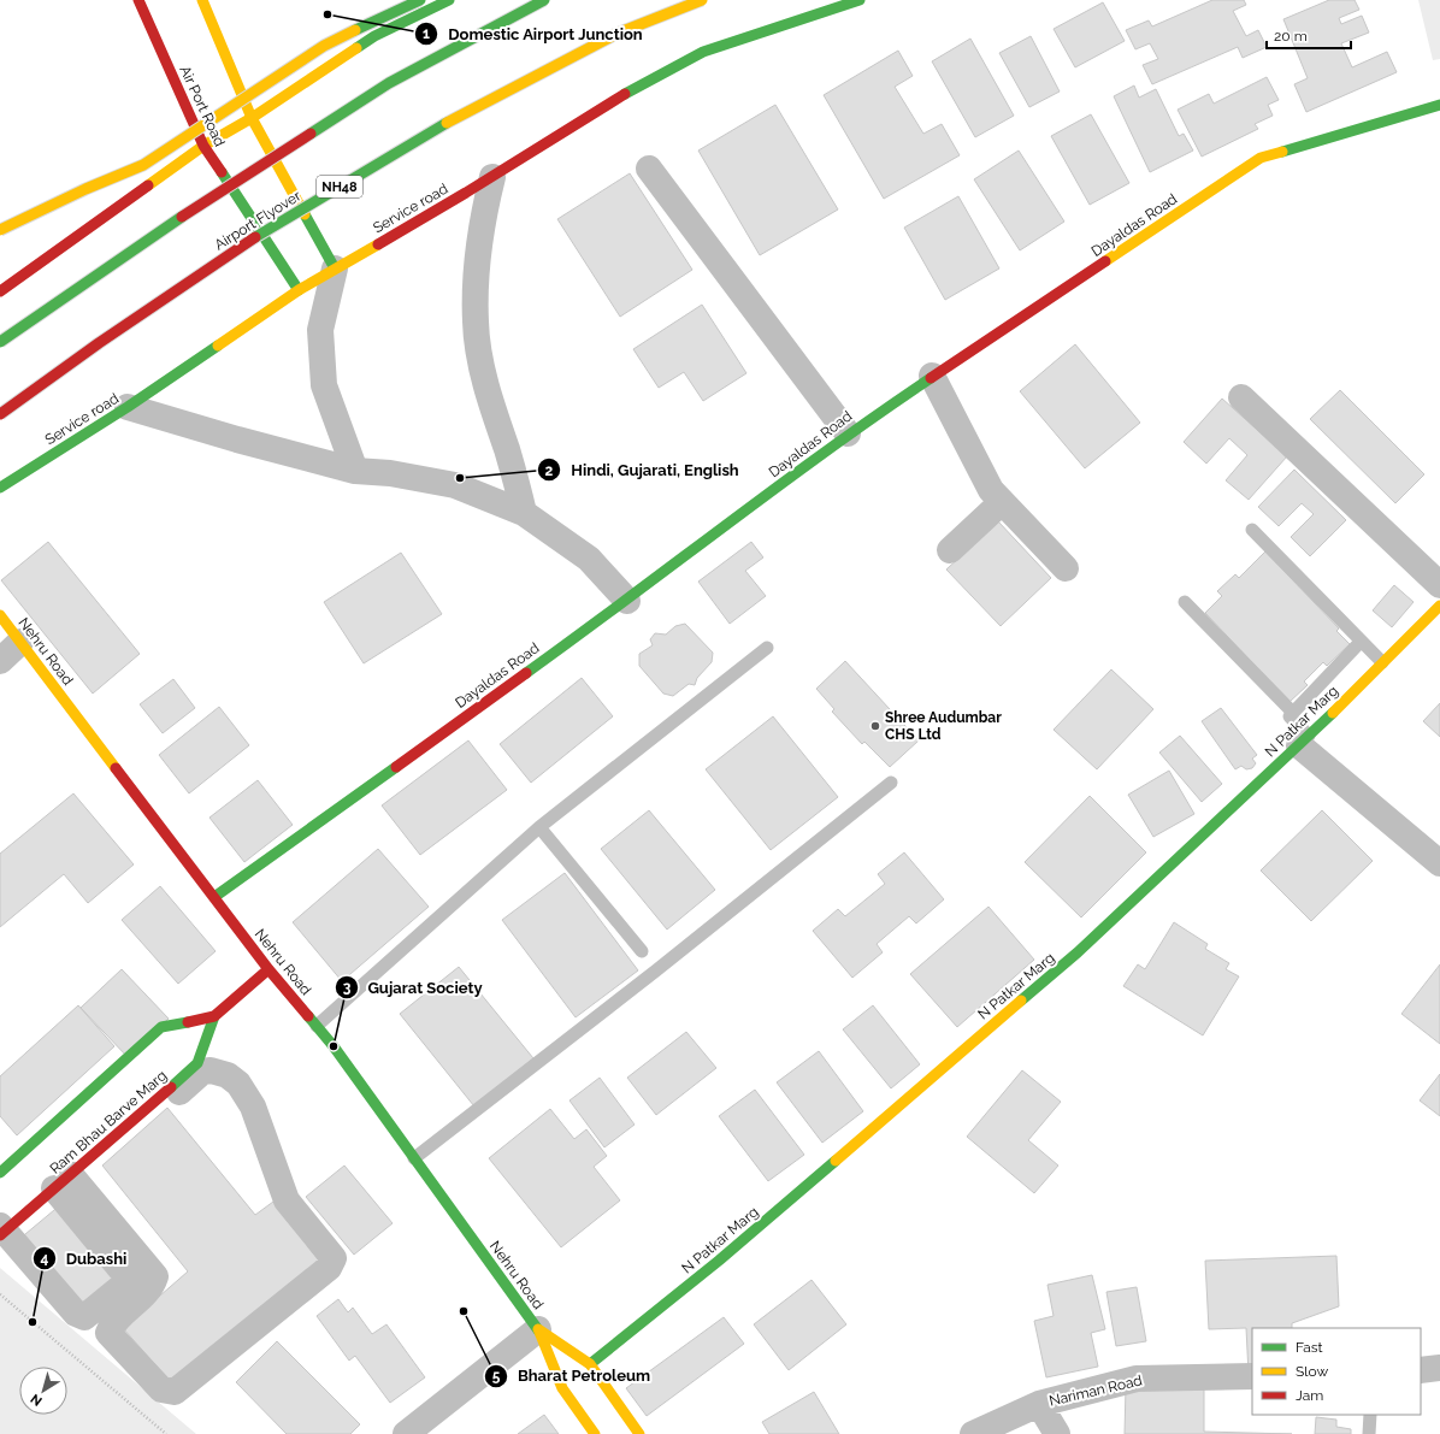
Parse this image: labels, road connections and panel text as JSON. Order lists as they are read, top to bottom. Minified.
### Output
{"streets":{"main road":["Air Port Road","NH48","Service road","Airport Flyover","Dayaldas Road","Nehru Road","N Patkar Marg","Ram Bhau Barve Marg"],"street":["Nariman Road"]},"crossings":[["Air Port Road","Service road"],["Dayaldas Road","Nehru Road"],["Nehru Road","N Patkar Marg"],["Nehru Road","Ram Bhau Barve Marg"]],"places":["Domestic Airport Junction","Hindi, Gujarati, English","Shree Audumbar CHS Ltd","Gujarat Society","Bharat Petroleum","Dubashi"],"legend":["Fast","Slow","Jam"],"scale_bar":"20 m","north":"bottom left"}
